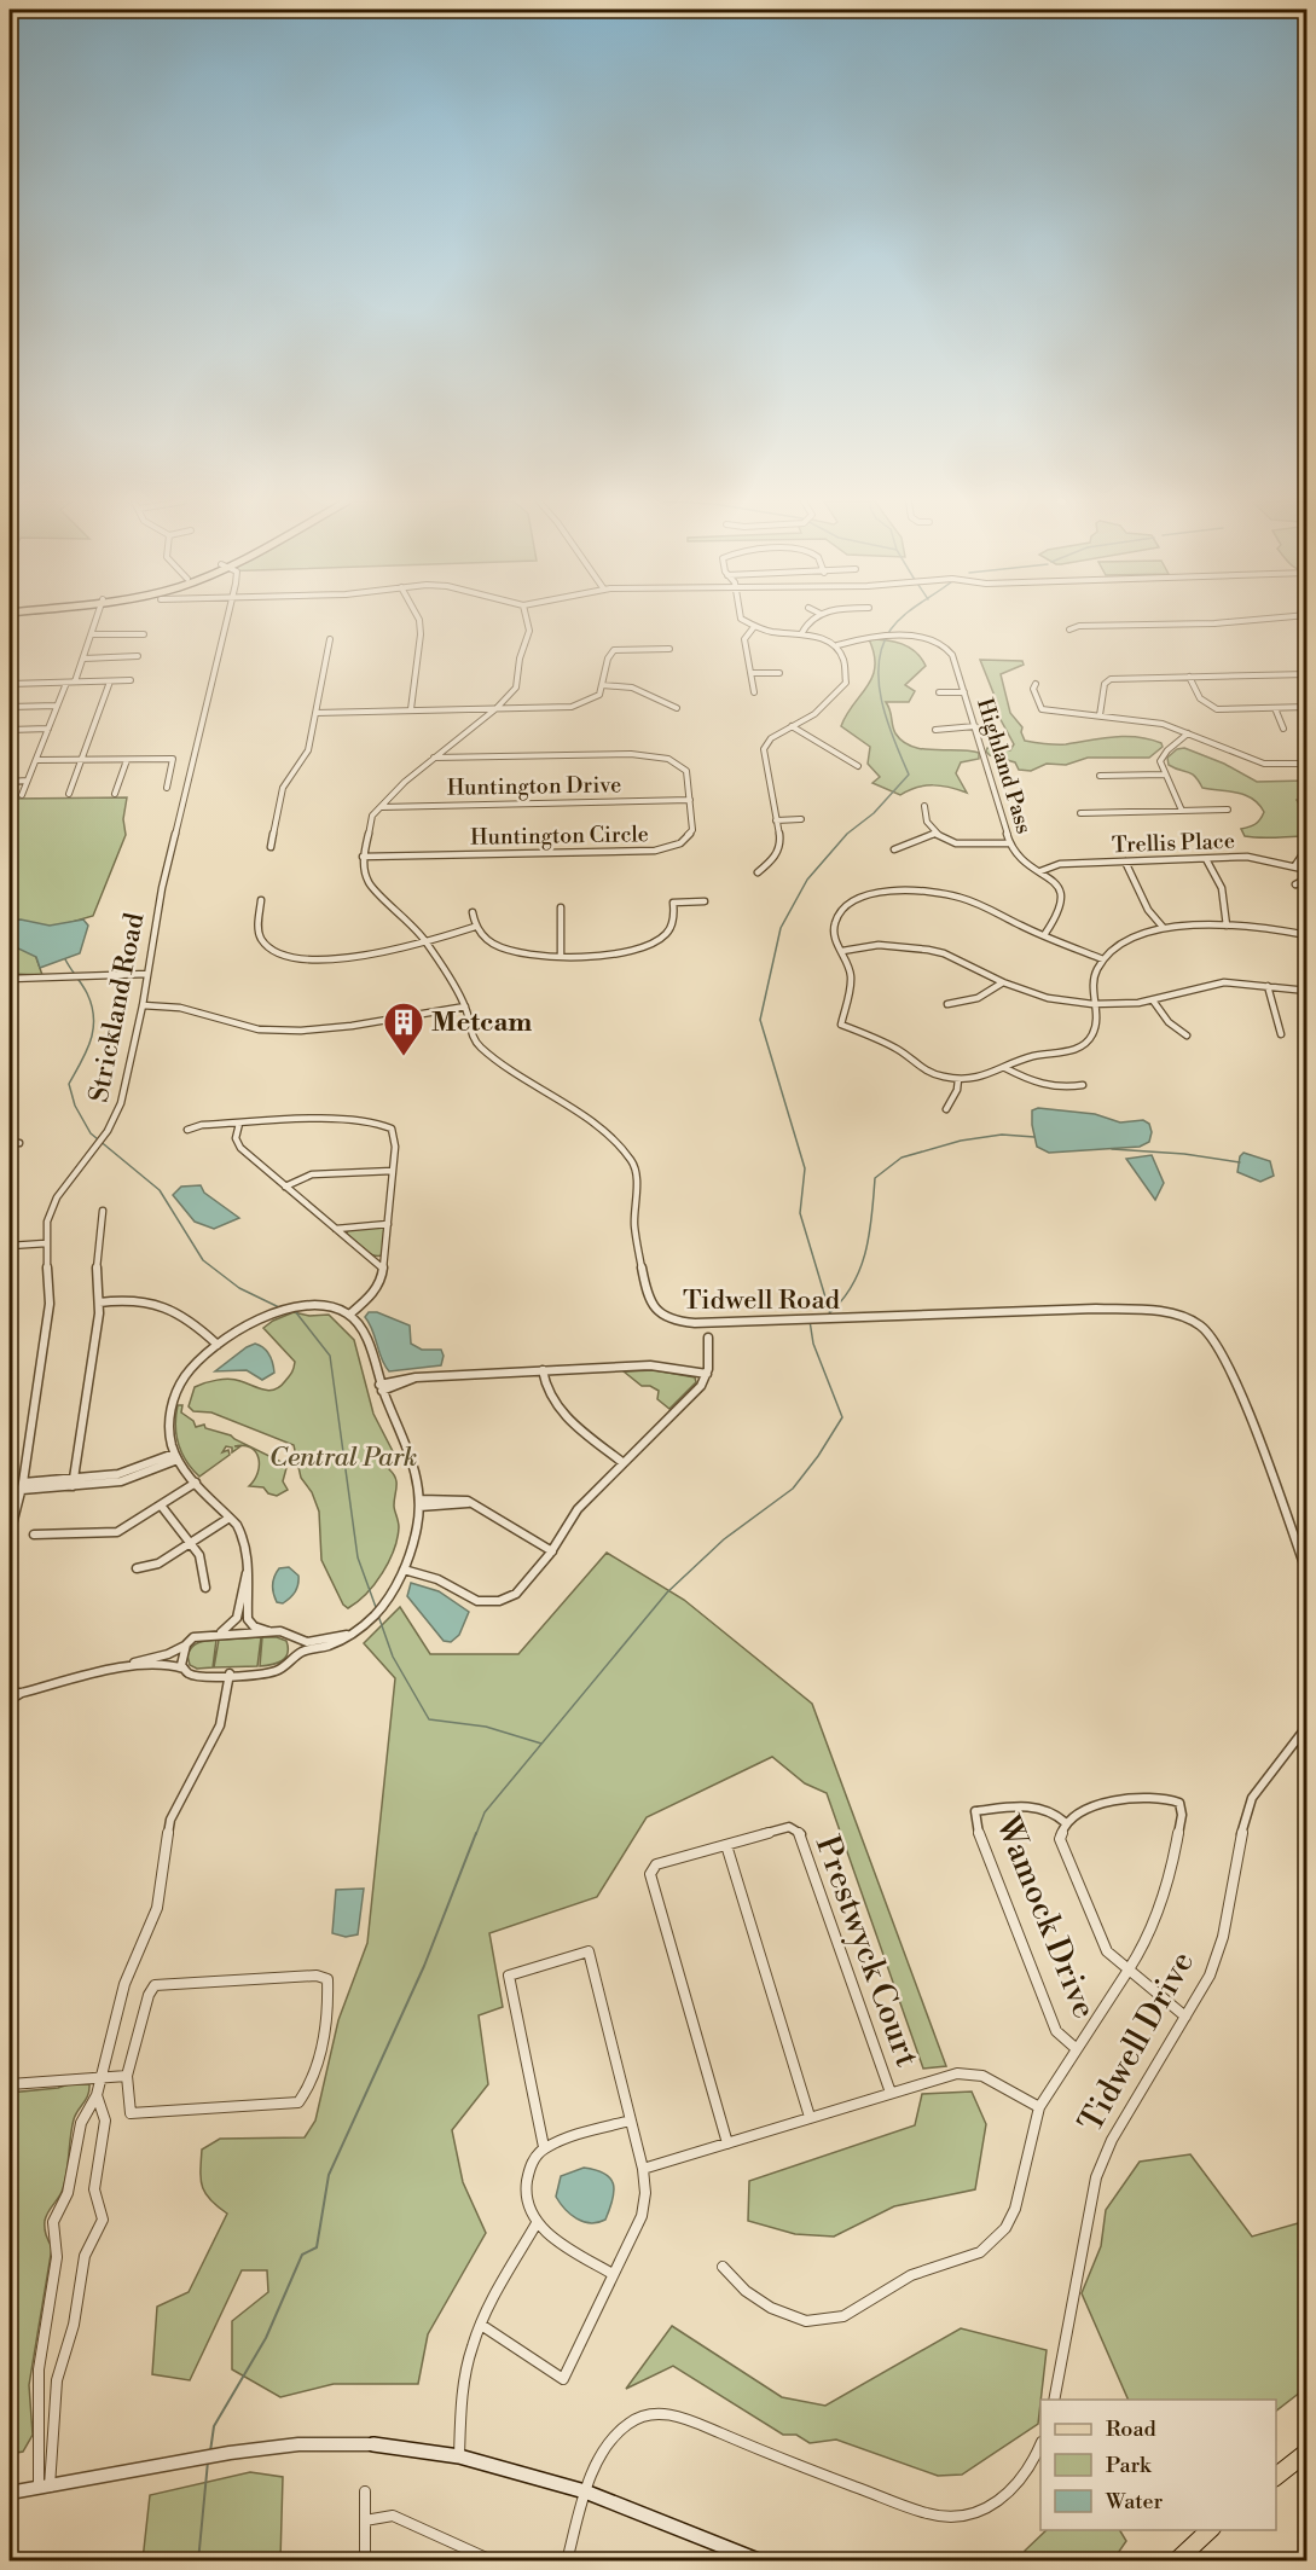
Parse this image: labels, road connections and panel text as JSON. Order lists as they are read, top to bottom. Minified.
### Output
{"streets":{"street":["Highland Pass","Huntington Drive","Huntington Circle","Trellis Place","Strickland Road","Tidwell Road","Wamock Drive","Prestwyck Court","Tidwell Drive"]},"crossings":[["Highland Pass","Trellis Place"],["Huntington Drive","Huntington Circle"],["Huntington Circle","Tidwell Road"]],"parks":["Central Park"],"places":{"building":["Metcam"]},"legend":["Road","Park","Water"]}
